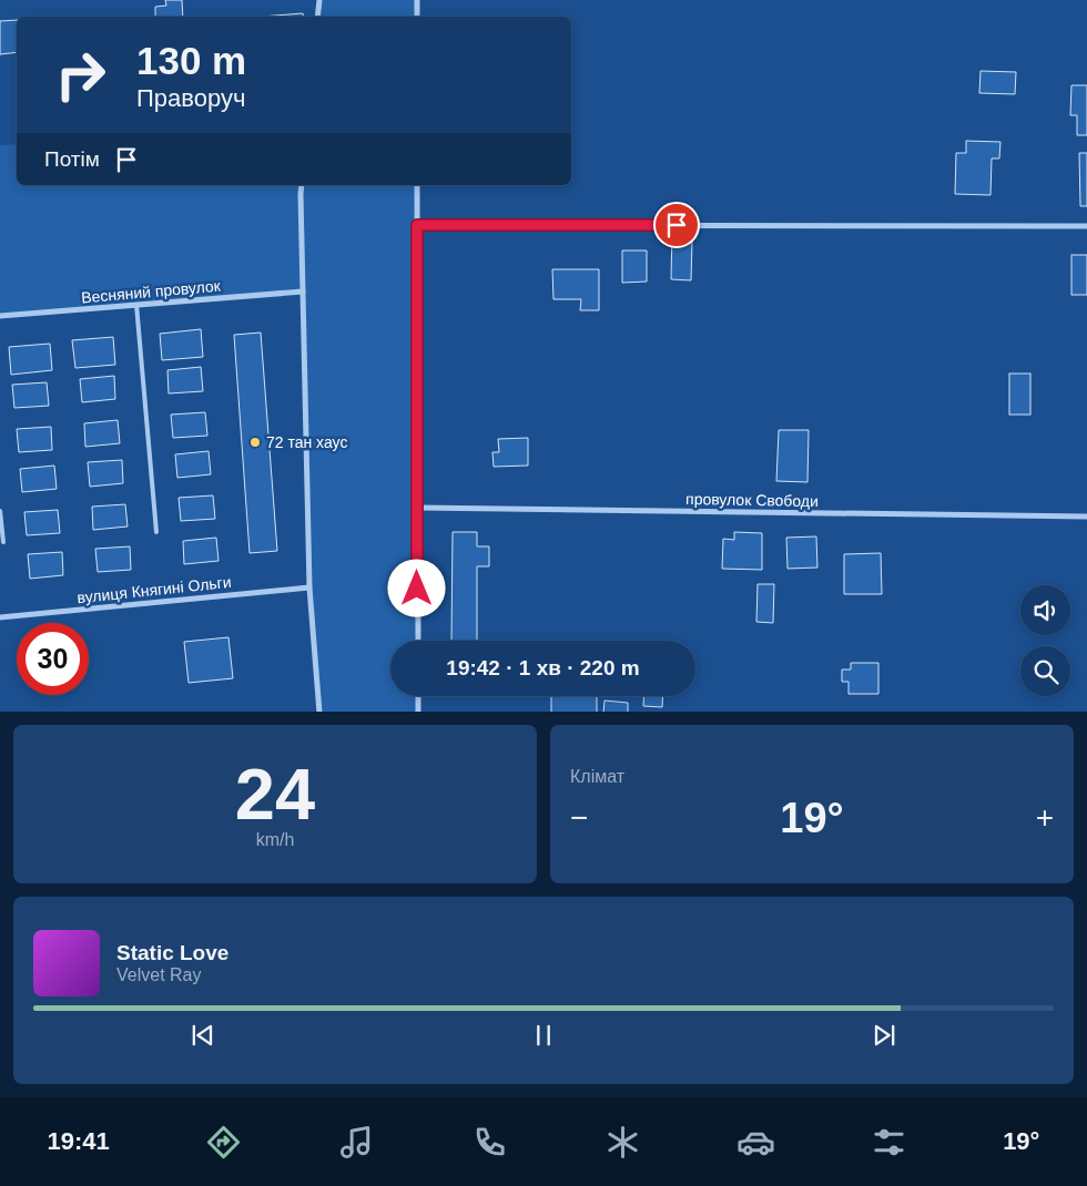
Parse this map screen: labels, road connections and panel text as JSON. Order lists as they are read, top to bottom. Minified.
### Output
{"streets":{"street":["Весняний провулок","провулок Свободи"]},"places":["72 тан хаус"],"page":{"turn":["130 m","Праворуч"],"then":"Потім","limit":"30","trip":"19:42 · 1 хв · 220 m","tile":[["24","km/h"],"Клімат"],"heat":["−","19°","+"],"song":["Static Love","Velvet Ray"],"tabs":["19:41","19°"]}}
